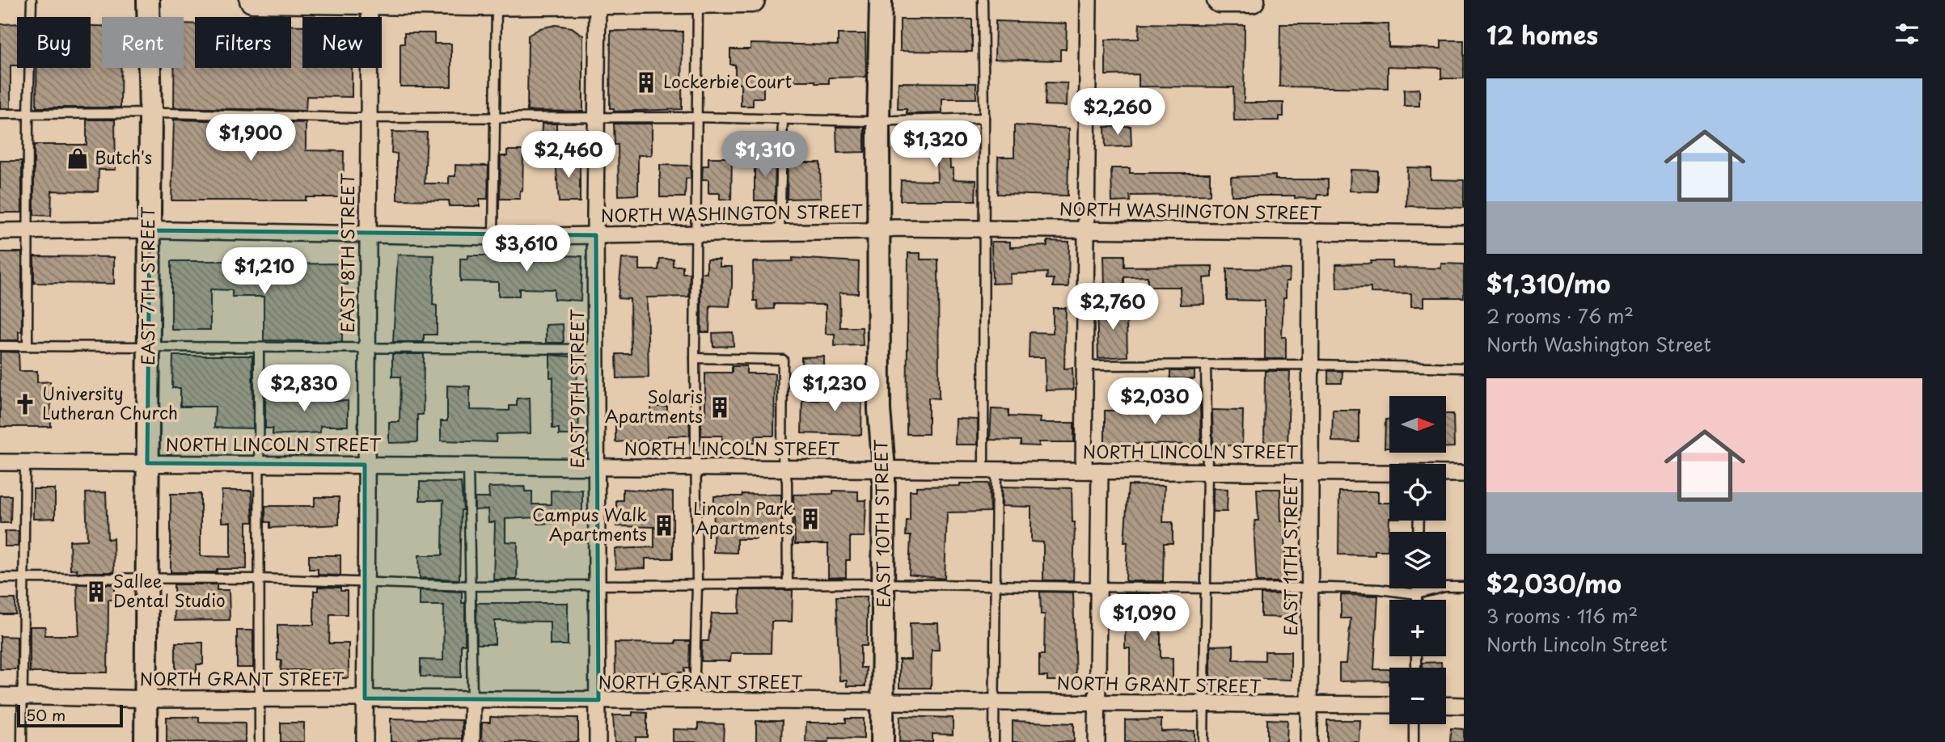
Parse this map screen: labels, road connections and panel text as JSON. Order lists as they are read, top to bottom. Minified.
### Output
{"streets":{"street":["NORTH WASHINGTON STREET","EAST 8TH STREET","EAST 7TH STREET","EAST 9TH STREET","NORTH LINCOLN STREET","EAST 10TH STREET","EAST 11TH STREET","NORTH GRANT STREET"]},"crossings":[["NORTH WASHINGTON STREET","EAST 8TH STREET"],["NORTH WASHINGTON STREET","EAST 7TH STREET"],["NORTH WASHINGTON STREET","EAST 9TH STREET"],["NORTH WASHINGTON STREET","EAST 10TH STREET"],["NORTH WASHINGTON STREET","EAST 11TH STREET"],["EAST 8TH STREET","NORTH LINCOLN STREET"],["EAST 8TH STREET","NORTH GRANT STREET"],["EAST 7TH STREET","NORTH LINCOLN STREET"],["EAST 7TH STREET","NORTH GRANT STREET"],["EAST 9TH STREET","NORTH LINCOLN STREET"],["EAST 9TH STREET","NORTH GRANT STREET"],["NORTH LINCOLN STREET","EAST 10TH STREET"],["NORTH LINCOLN STREET","EAST 11TH STREET"],["EAST 10TH STREET","NORTH GRANT STREET"],["EAST 11TH STREET","NORTH GRANT STREET"]],"places":{"building":["Lockerbie Court","Solaris Apartments","Lincoln Park Apartments","Campus Walk Apartments","Sallee Dental Studio"],"shop":["Butch's"],"church":["University Lutheran Church"]},"scale_bar":"50 m","north":"right","page":{"heading":"12 homes","chip":["Buy","Rent","Filters","New"],"list":[{"name":"$1,310/mo","note":"2 rooms · 76 m² · North Washington Street"},{"name":"$2,030/mo","note":"3 rooms · 116 m² · North Lincoln Street"}],"price":["$2,260","$1,900","$1,320","$2,460","$1,310","$3,610","$1,210","$2,760","$2,830","$1,230","$2,030","$1,090"],"map_buttons":["+","−"],"scale":"50 m"}}
